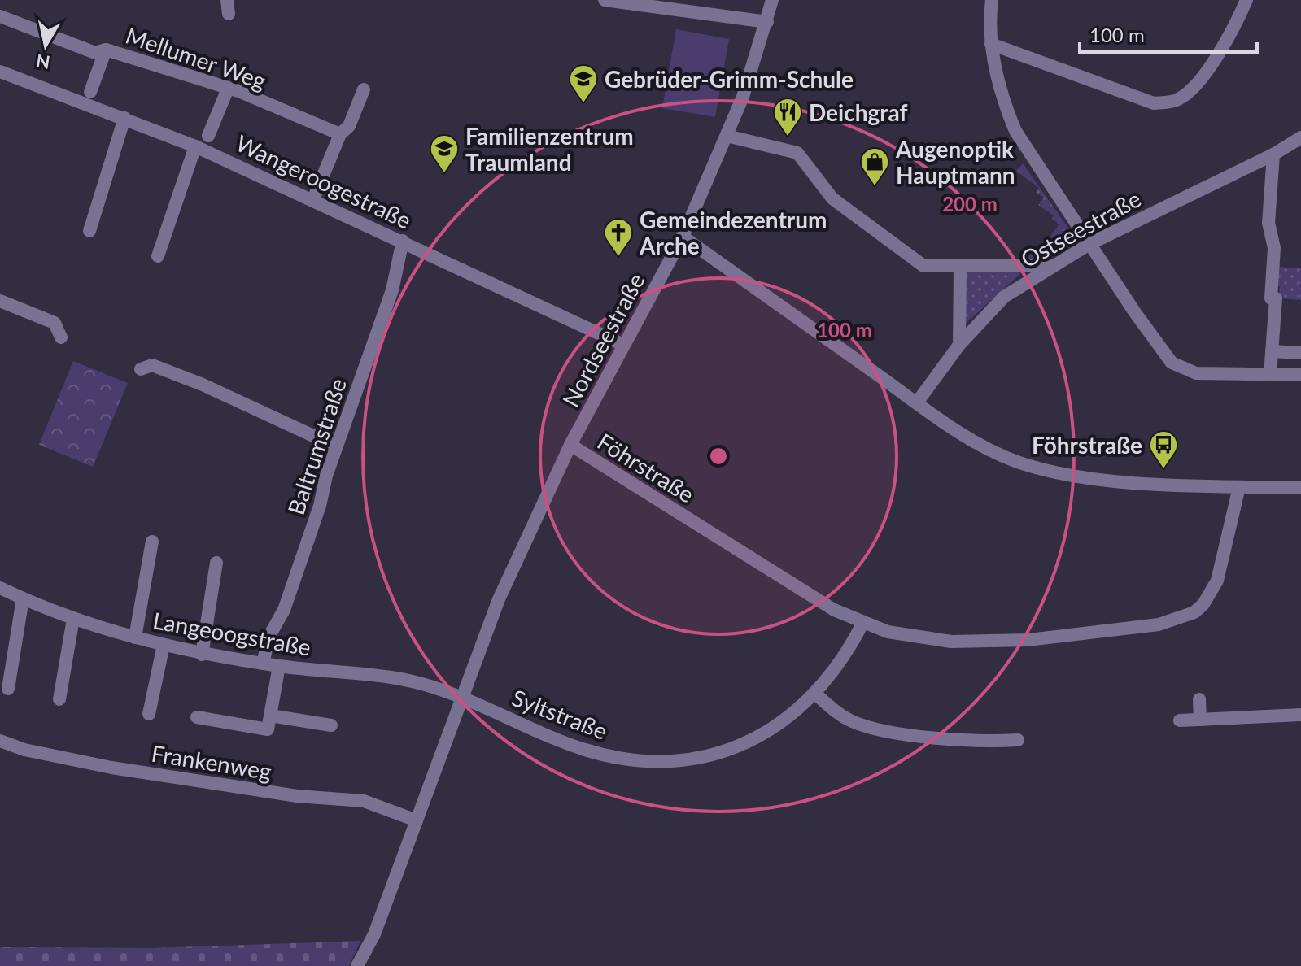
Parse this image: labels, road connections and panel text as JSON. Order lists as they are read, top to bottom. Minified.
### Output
{"streets":{"street":["Mellumer Weg","Wangeroogestraße","Ostseestraße","Nordseestraße","Baltrumstraße","Föhrstraße","Langeoogstraße","Syltstraße","Frankenweg"]},"crossings":[["Wangeroogestraße","Nordseestraße"],["Wangeroogestraße","Baltrumstraße"],["Nordseestraße","Föhrstraße"],["Nordseestraße","Langeoogstraße"],["Nordseestraße","Syltstraße"],["Nordseestraße","Frankenweg"],["Baltrumstraße","Langeoogstraße"],["Föhrstraße","Syltstraße"],["Langeoogstraße","Syltstraße"]],"places":{"school or university":["Gebrüder-Grimm-Schule","Familienzentrum Traumland"],"restaurant":["Deichgraf"],"shop":["Augenoptik Hauptmann"],"church":["Gemeindezentrum Arche"],"bus stop":["Föhrstraße"]},"scale_bar":"100 m","north":"bottom","rings":["200 m","100 m"]}
